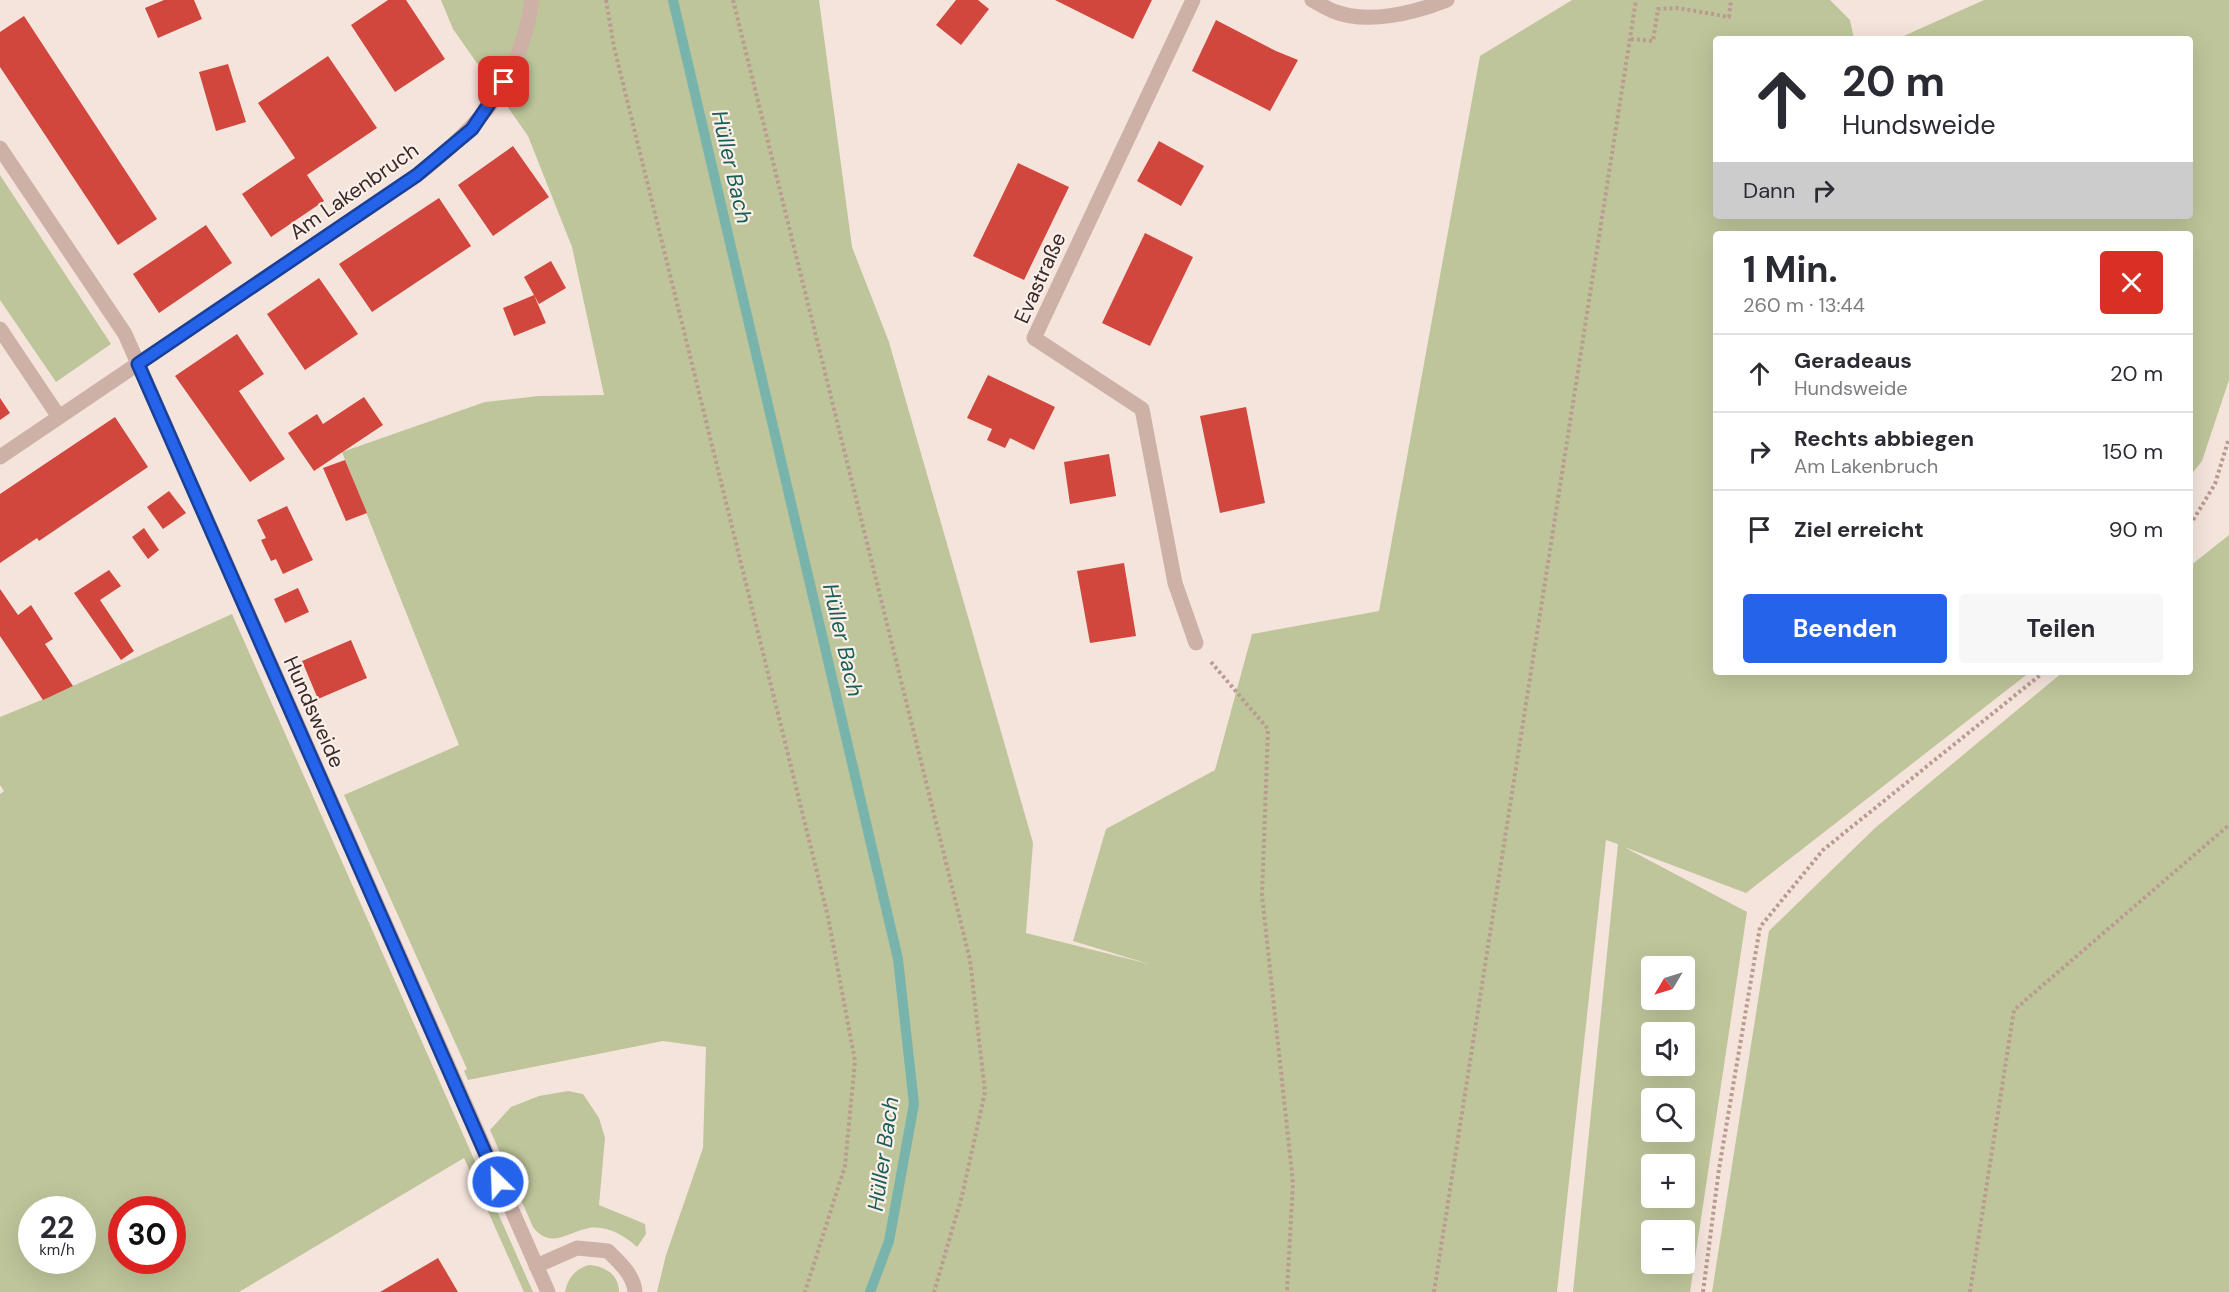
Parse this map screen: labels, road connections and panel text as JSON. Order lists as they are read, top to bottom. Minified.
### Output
{"streets":{"street":["Am Lakenbruch","Evastraße","Hundsweide"]},"crossings":[["Am Lakenbruch","Hundsweide"]],"water":["Hüller Bach"],"north":"bottom left","page":{"turn":["20 m","Hundsweide"],"then":"Dann","heading":["1 Min.","260 m · 13:44"],"list":[{"name":"Geradeaus","note":"Hundsweide","value":"20 m"},{"name":"Rechts abbiegen","note":"Am Lakenbruch","value":"150 m"},{"name":"Ziel erreicht","value":"90 m"}],"buttons":["Beenden","Teilen"],"map_buttons":["+","−"],"speed":"22 km/h","limit":"30"}}
